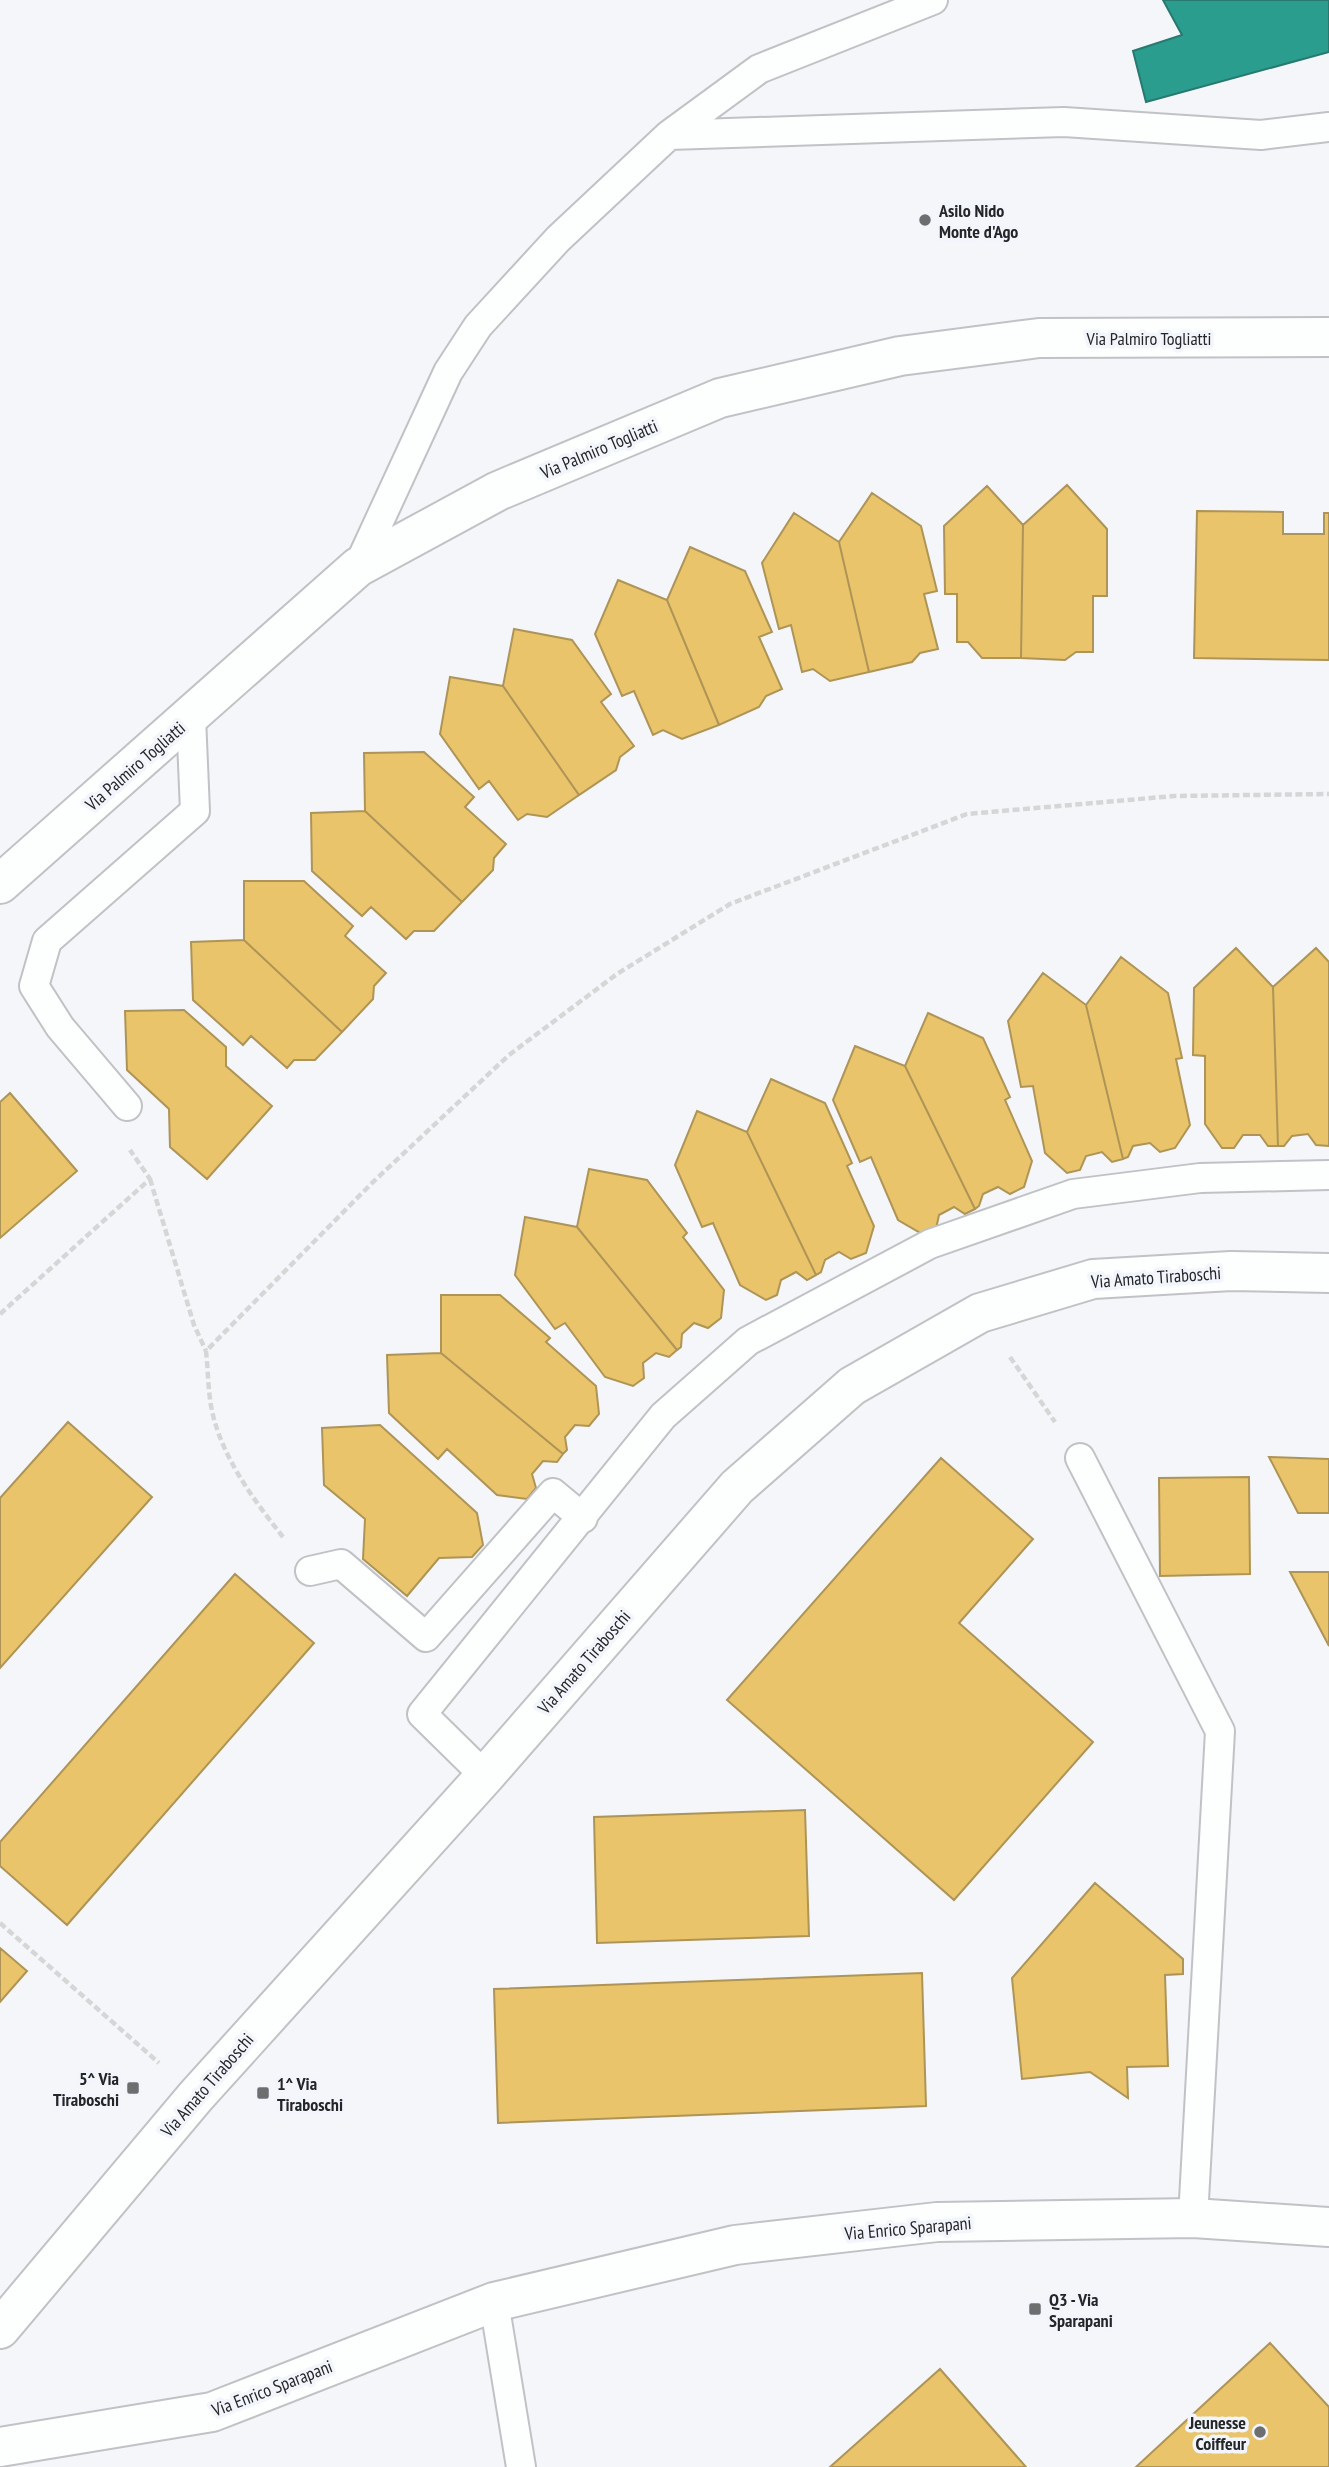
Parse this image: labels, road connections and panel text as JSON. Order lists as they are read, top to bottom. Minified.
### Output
{"streets":{"street":["Via Palmiro Togliatti","Via Amato Tiraboschi","Via Enrico Sparapani"]},"places":{"other":["Asilo Nido Monte d'Ago","Jeunesse Coiffeur"],"transit":["5^ Via Tiraboschi","1^ Via Tiraboschi","Q3 - Via Sparapani"]}}
